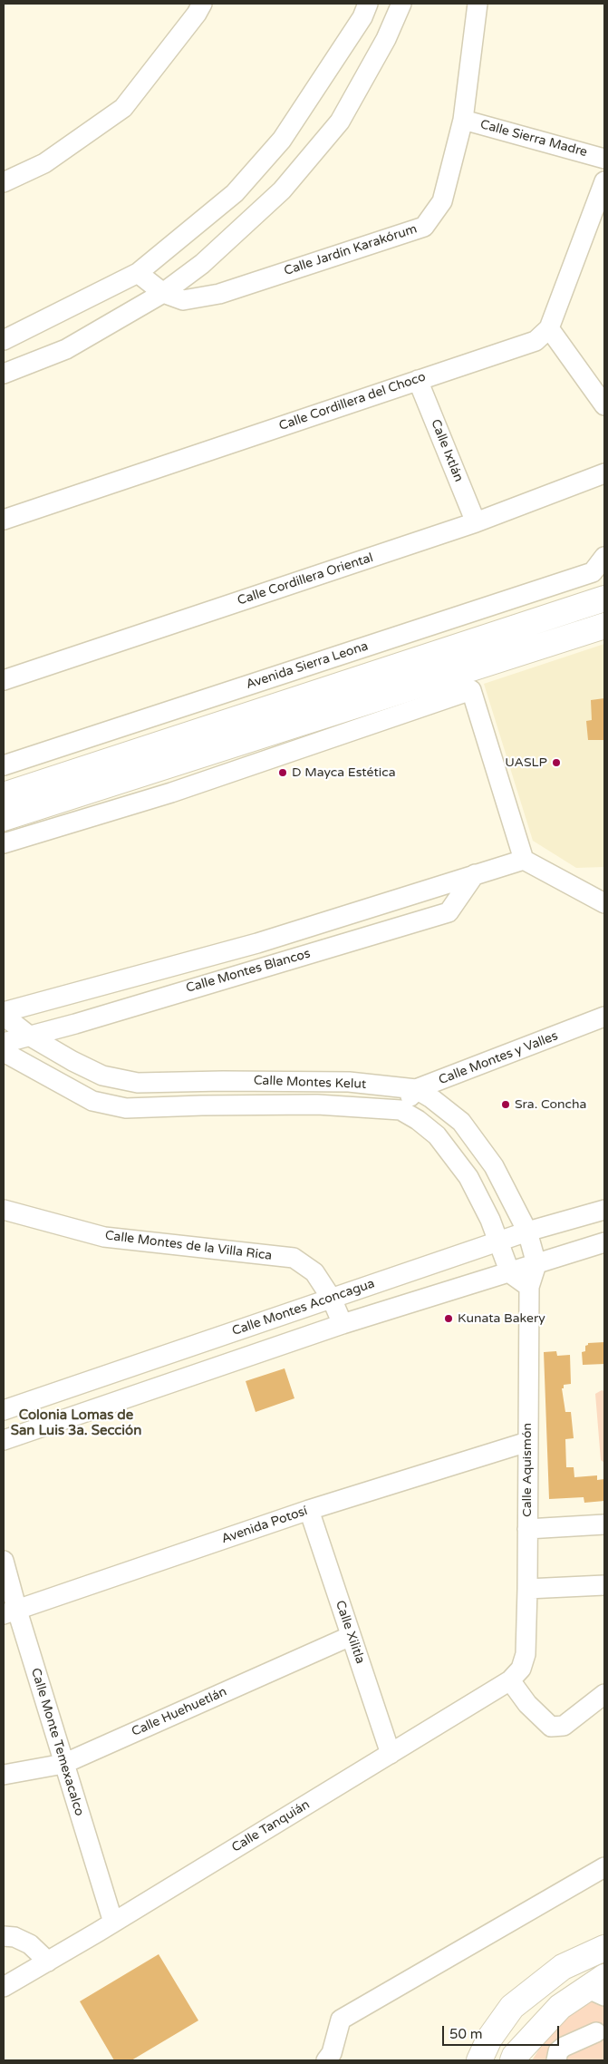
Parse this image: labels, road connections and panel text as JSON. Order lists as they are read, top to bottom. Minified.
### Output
{"streets":{"street":["Calle Sierra Madre","Calle Jardín Karakórum","Calle Cordillera del Choco","Calle Ixtlán","Calle Cordillera Oriental","Avenida Sierra Leona","Calle Montes Blancos","Calle Montes y Valles","Calle Montes Kelut","Calle Montes de la Villa Rica","Calle Montes Aconcagua","Calle Aquismón","Avenida Potosí","Calle Xilitla","Calle Huehuetlán","Calle Monte Temexacalco","Calle Tanquián"]},"crossings":[["Calle Sierra Madre","Calle Jardín Karakórum"],["Calle Cordillera del Choco","Calle Ixtlán"],["Calle Ixtlán","Calle Cordillera Oriental"],["Calle Montes Blancos","Calle Montes Kelut"],["Calle Montes y Valles","Calle Montes Kelut"],["Calle Montes Kelut","Calle Montes Aconcagua"],["Calle Montes Kelut","Calle Aquismón"],["Calle Montes de la Villa Rica","Calle Montes Aconcagua"],["Calle Aquismón","Avenida Potosí"],["Calle Aquismón","Calle Tanquián"],["Avenida Potosí","Calle Xilitla"],["Avenida Potosí","Calle Monte Temexacalco"],["Calle Xilitla","Calle Huehuetlán"],["Calle Xilitla","Calle Tanquián"],["Calle Huehuetlán","Calle Monte Temexacalco"],["Calle Monte Temexacalco","Calle Tanquián"]],"districts":["Colonia Lomas de San Luis 3a. Sección"],"places":["UASLP","D Mayca Estética","Sra. Concha","Kunata Bakery"],"scale_bar":"50 m"}
